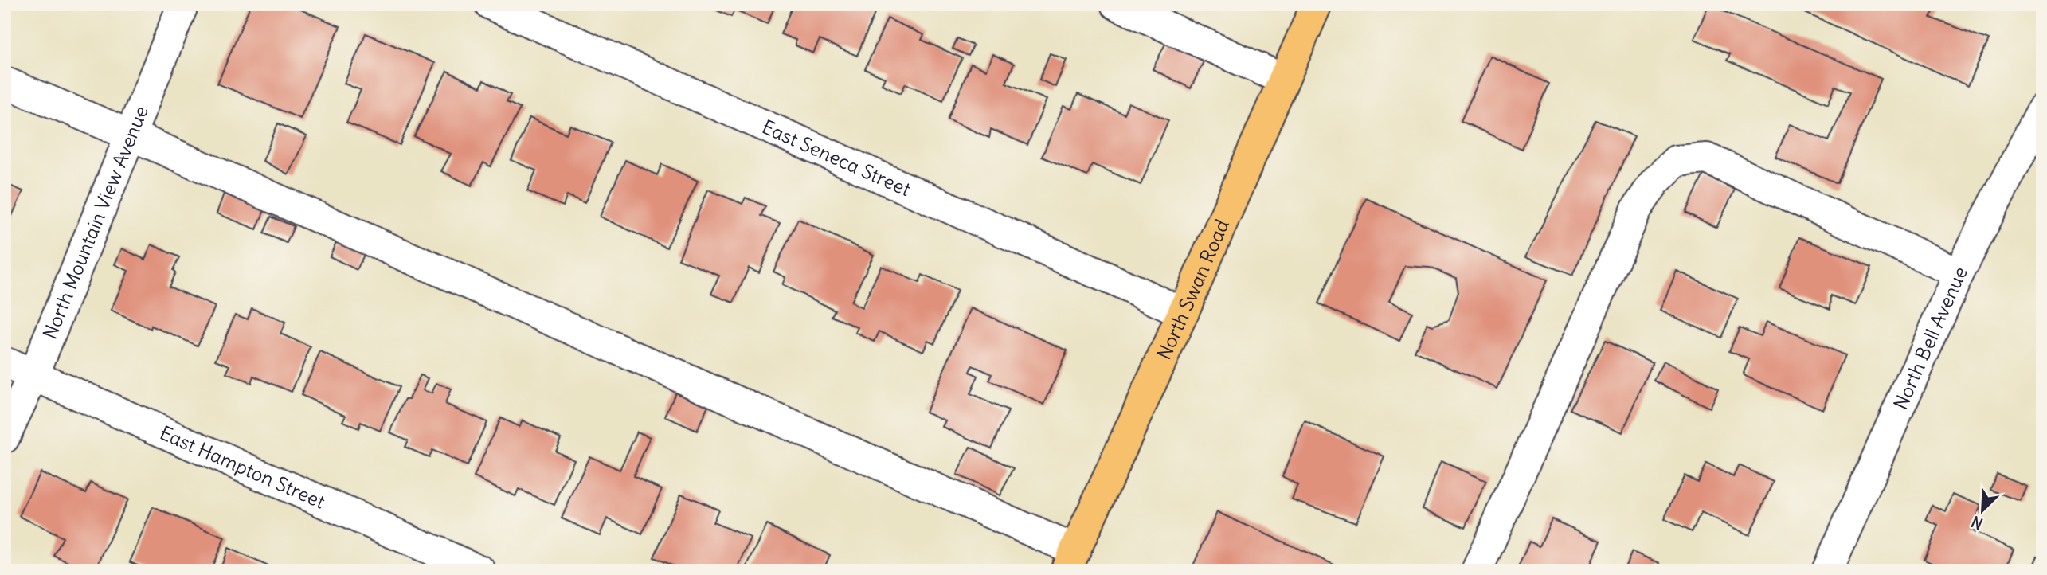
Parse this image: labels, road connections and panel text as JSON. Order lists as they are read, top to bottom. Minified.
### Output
{"streets":{"main road":["North Swan Road"],"street":["East Seneca Street","North Mountain View Avenue","North Bell Avenue","East Hampton Street"]},"crossings":[["East Seneca Street","North Swan Road"],["North Mountain View Avenue","East Hampton Street"]],"north":"bottom left"}
